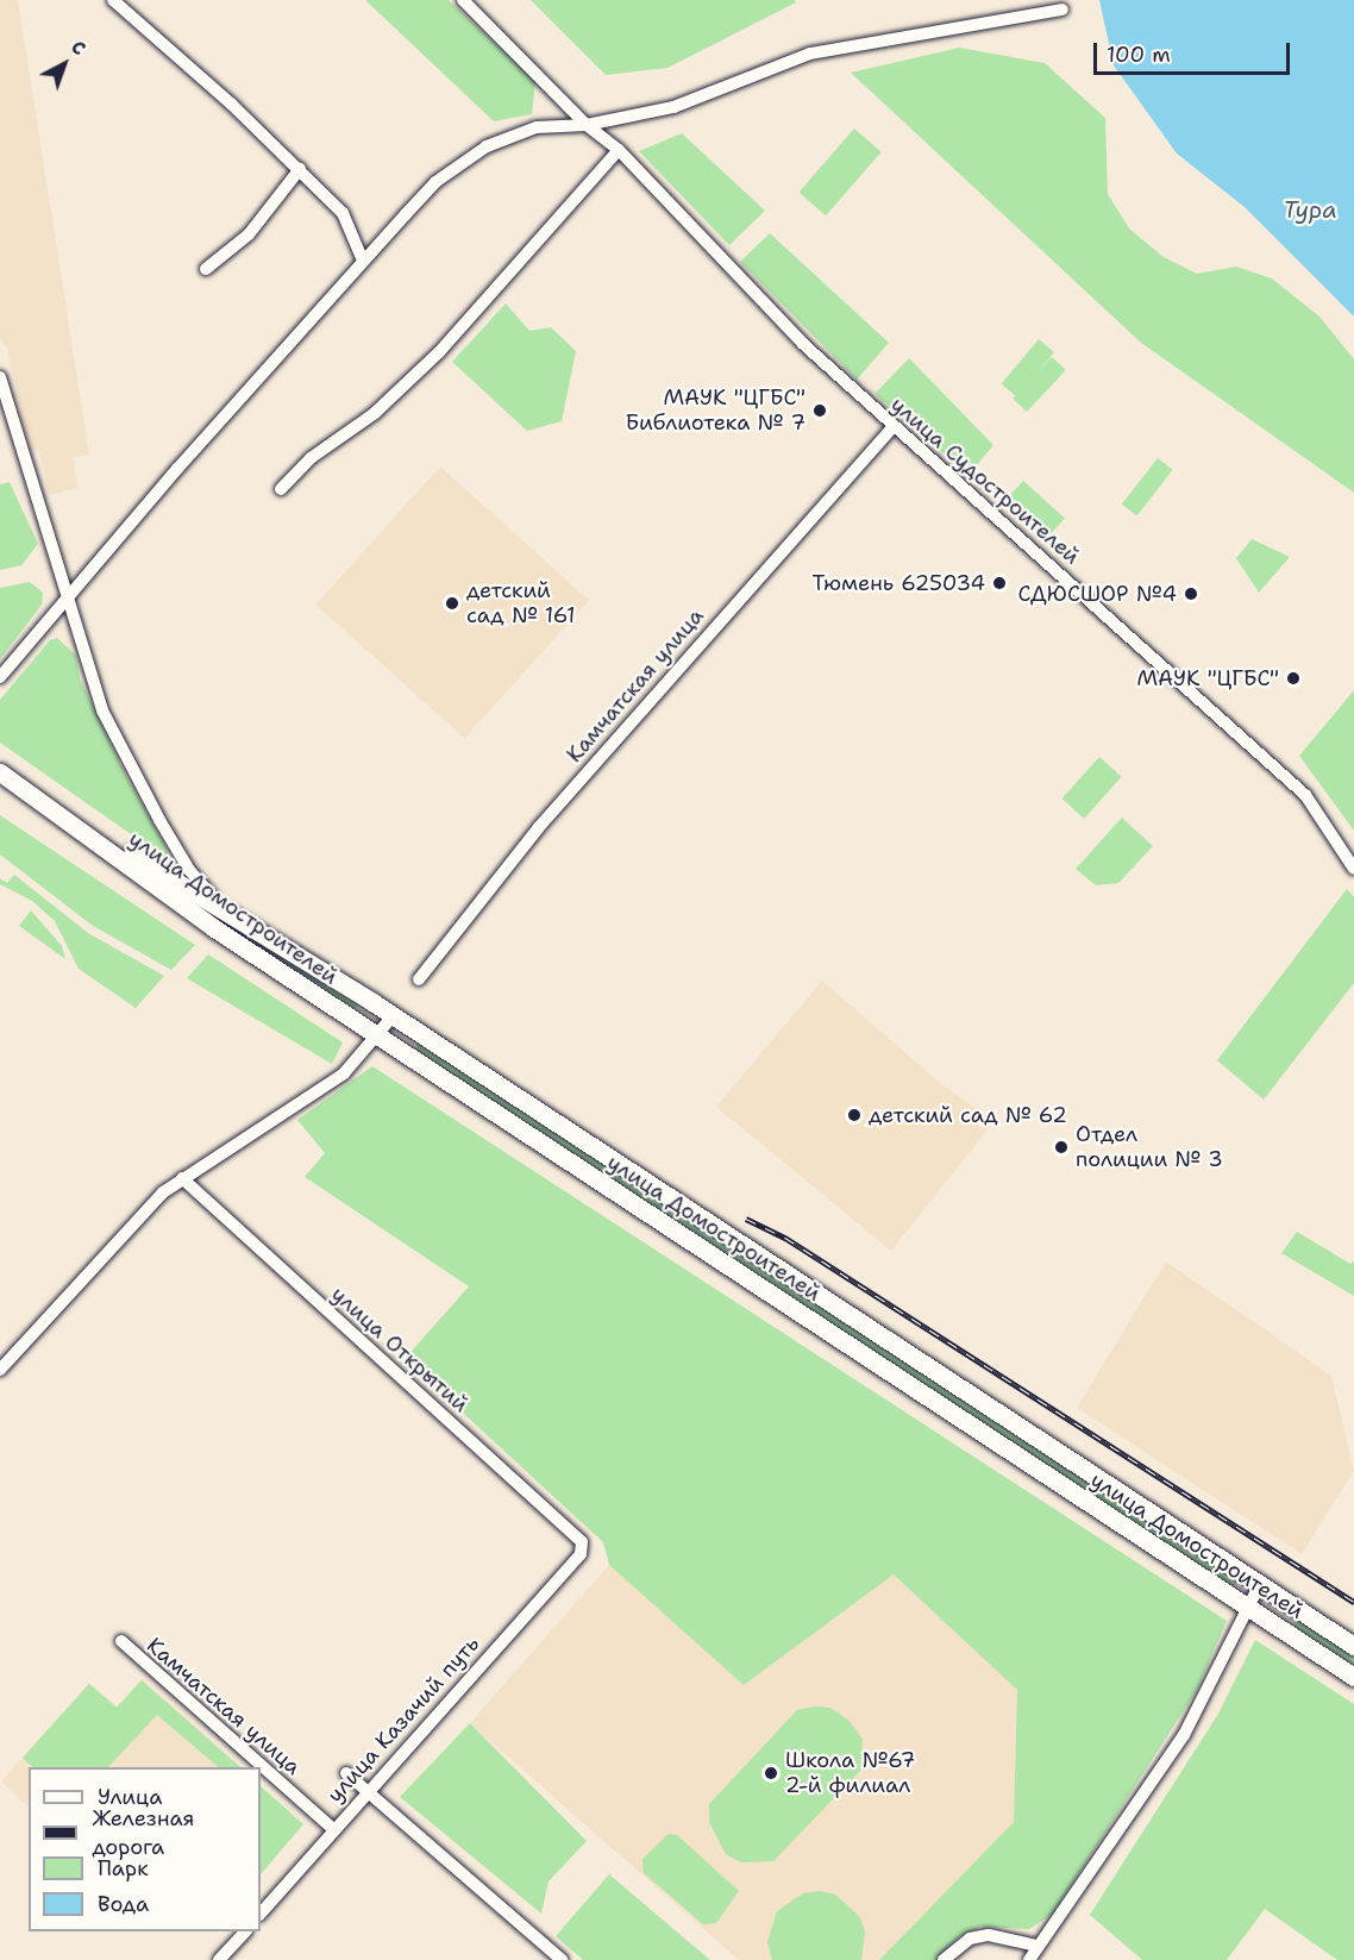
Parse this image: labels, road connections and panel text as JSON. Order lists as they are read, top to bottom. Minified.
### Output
{"streets":{"main road":["улица Домостроителей"],"street":["улица Судостроителей","Камчатская улица","улица Открытий","улица Казачий путь"]},"crossings":[["улица Судостроителей","Камчатская улица"],["Камчатская улица","улица Казачий путь"],["улица Открытий","улица Казачий путь"]],"water":["Тура"],"places":["МАУК \"ЦГБС\" Библиотека № 7","Тюмень 625034","СДЮСШОР №4","детский сад № 161","МАУК \"ЦГБС\"","детский сад № 62","Отдел полиции № 3","Школа №67 2-й филиал"],"legend":["Улица","Железная дорога","Парк","Вода"],"scale_bar":"100 m","north":"top right"}
